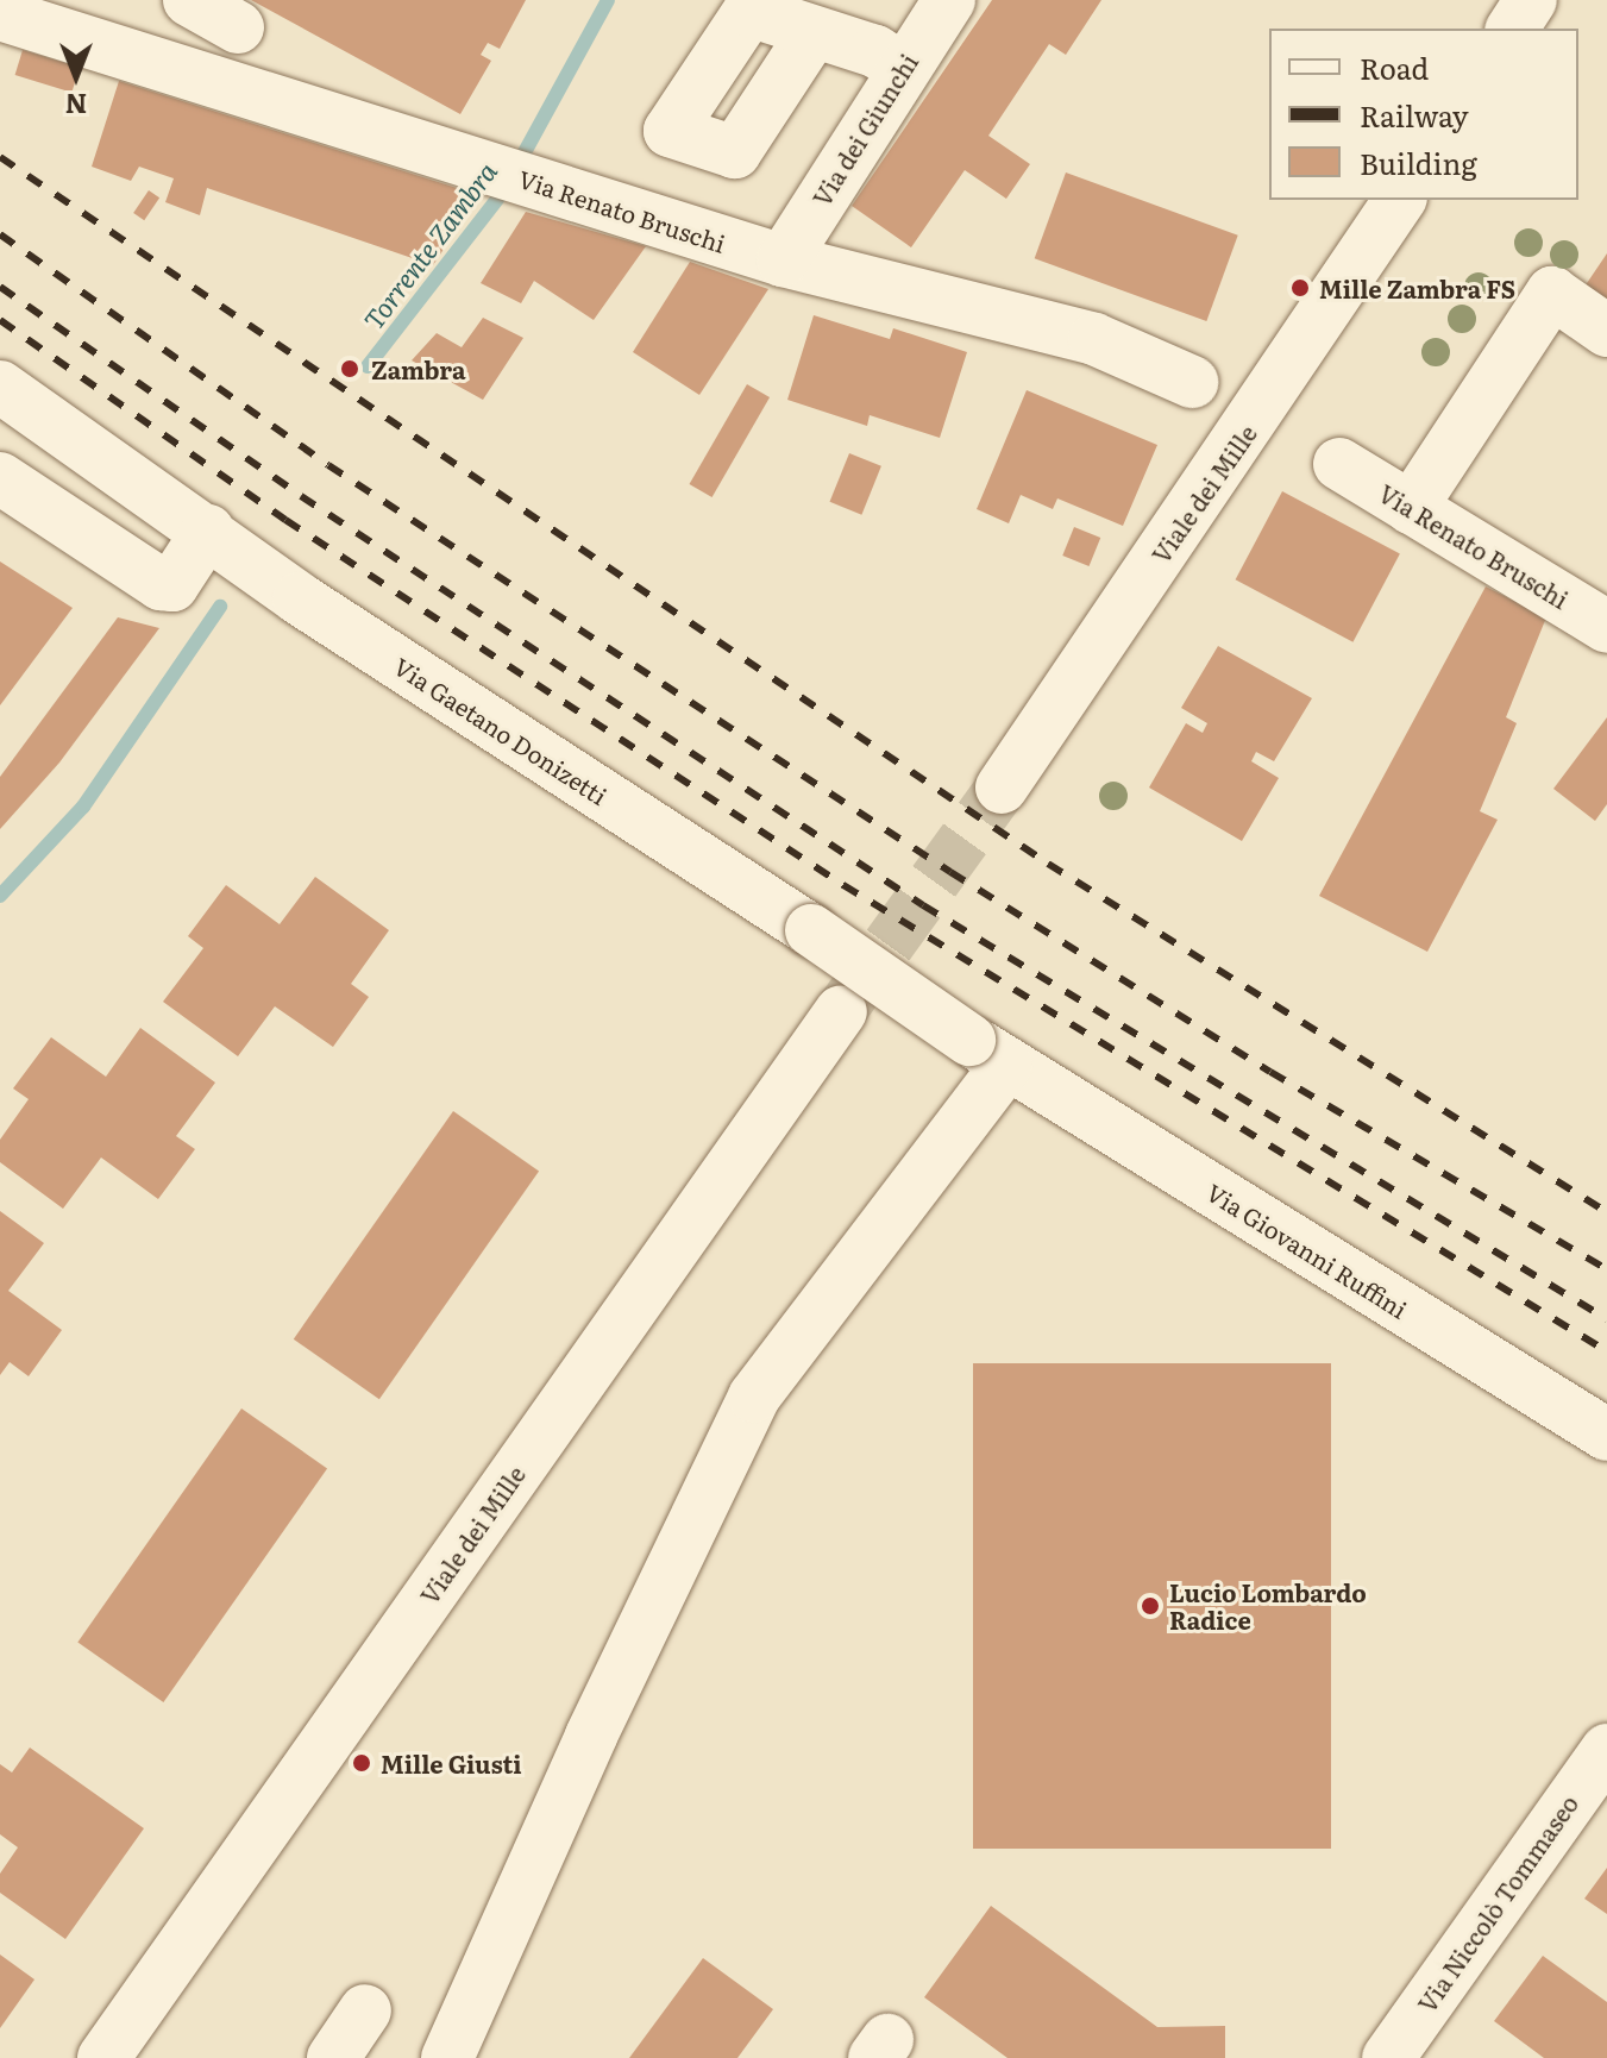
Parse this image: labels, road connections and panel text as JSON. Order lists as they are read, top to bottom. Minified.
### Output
{"streets":{"street":["Via dei Giunchi","Via Renato Bruschi","Viale dei Mille","Via Gaetano Donizetti","Via Giovanni Ruffini","Via Niccolò Tommaseo"]},"crossings":[["Via dei Giunchi","Via Renato Bruschi"],["Via Gaetano Donizetti","Via Giovanni Ruffini"]],"water":["Torrente Zambra"],"places":["Mille Zambra FS","Zambra","Lucio Lombardo Radice","Mille Giusti"],"legend":["Road","Railway","Building"],"north":"bottom"}
